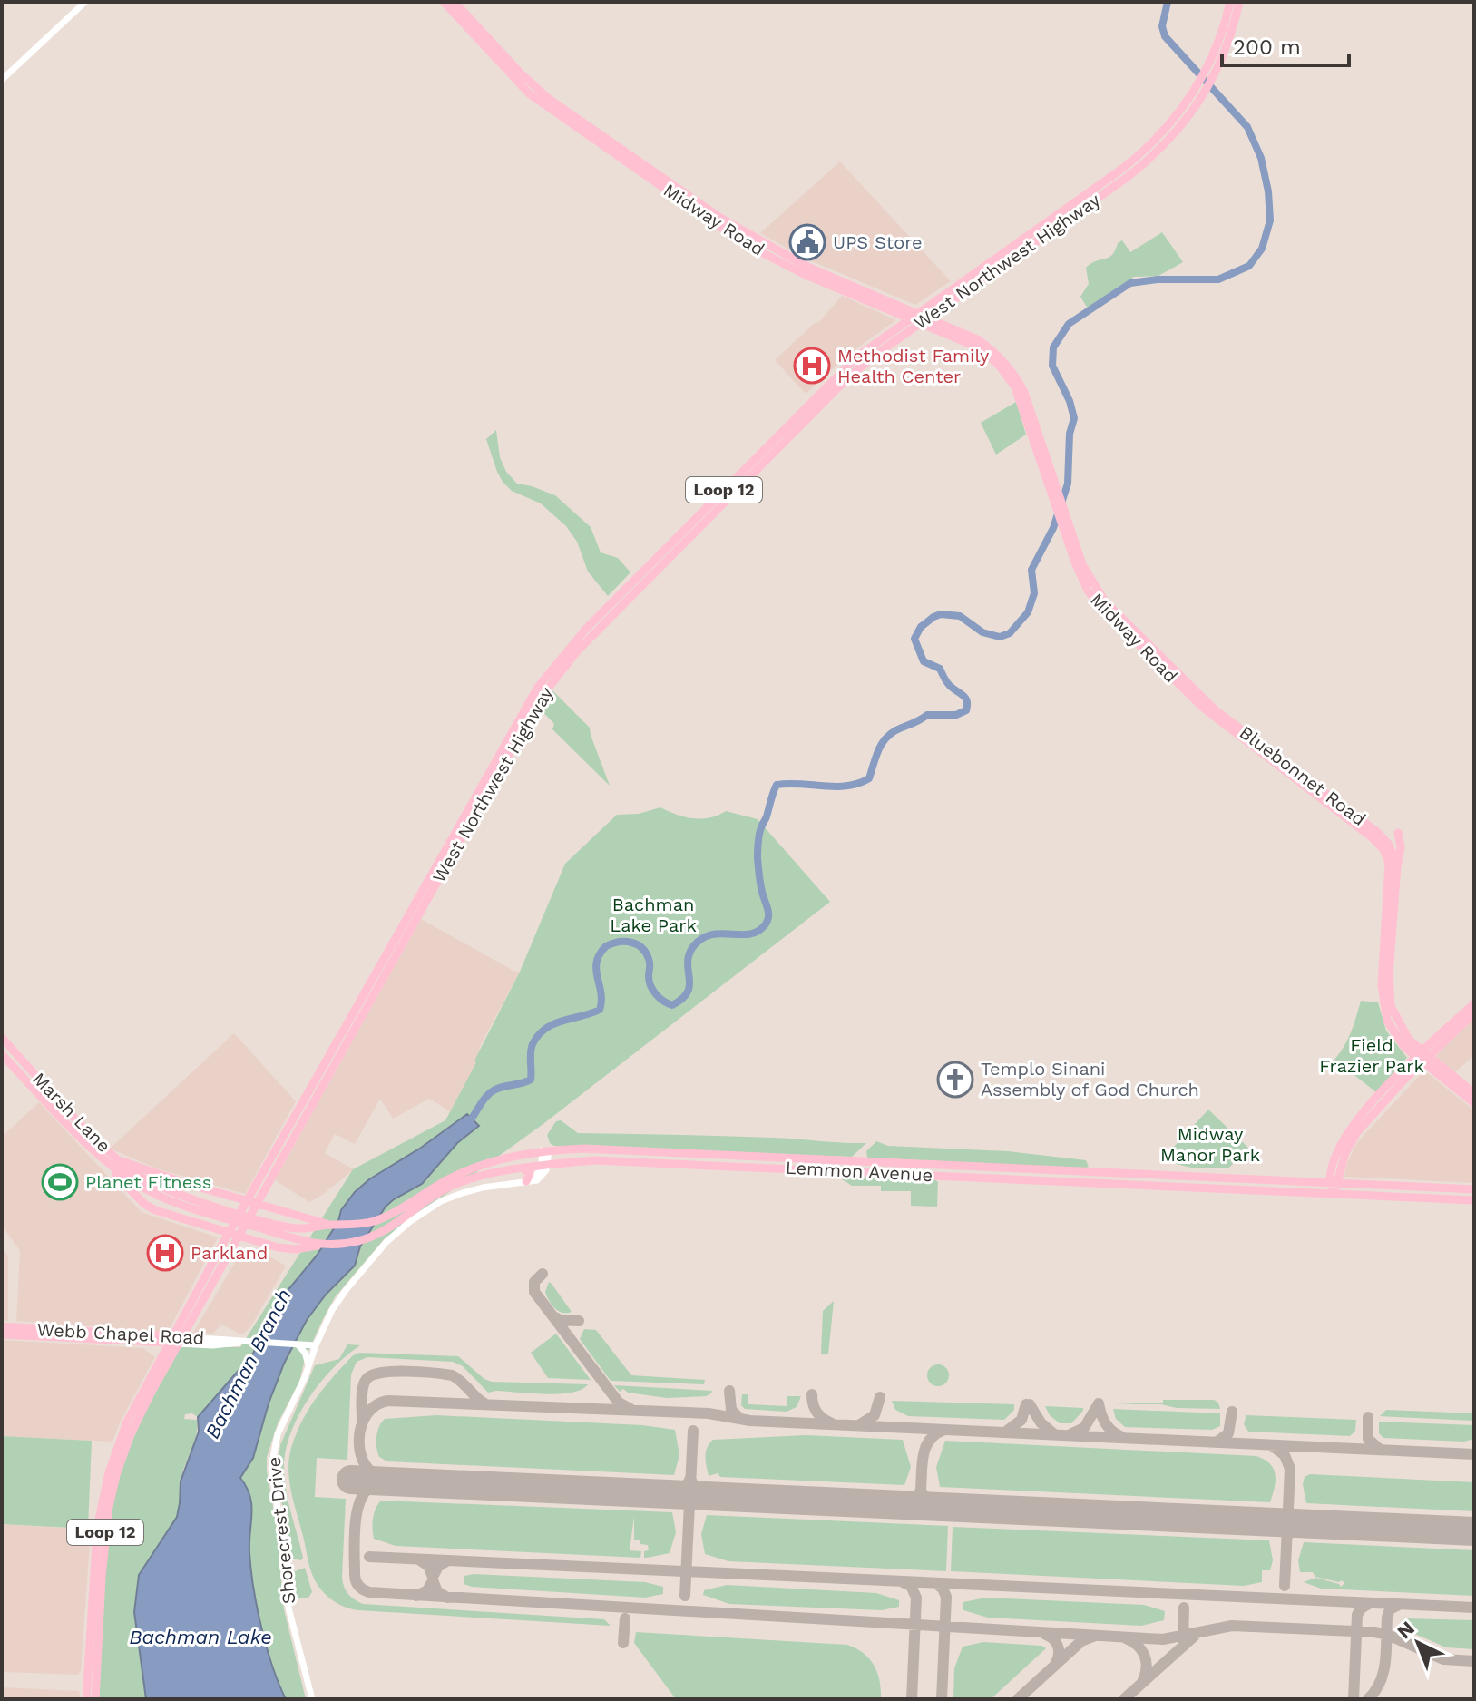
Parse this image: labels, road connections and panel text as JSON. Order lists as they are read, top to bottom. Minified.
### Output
{"streets":{"main road":["Midway Road","West Northwest Highway","Loop 12","Bluebonnet Road","Marsh Lane","Lemmon Avenue","Webb Chapel Road"],"street":["Shorecrest Drive"]},"crossings":[["Midway Road","West Northwest Highway"],["Midway Road","Bluebonnet Road"],["West Northwest Highway","Webb Chapel Road"],["Marsh Lane","Lemmon Avenue"],["Lemmon Avenue","Shorecrest Drive"],["Webb Chapel Road","Shorecrest Drive"]],"water":["Bachman Branch","Bachman Lake"],"parks":["Bachman Lake Park","Field Frazier Park","Midway Manor Park"],"places":{"public building":["UPS Store"],"hospital":["Methodist Family Health Center","Parkland"],"church":["Templo Sinani Assembly of God Church"],"sports":["Planet Fitness"]},"scale_bar":"200 m","north":"top left"}
